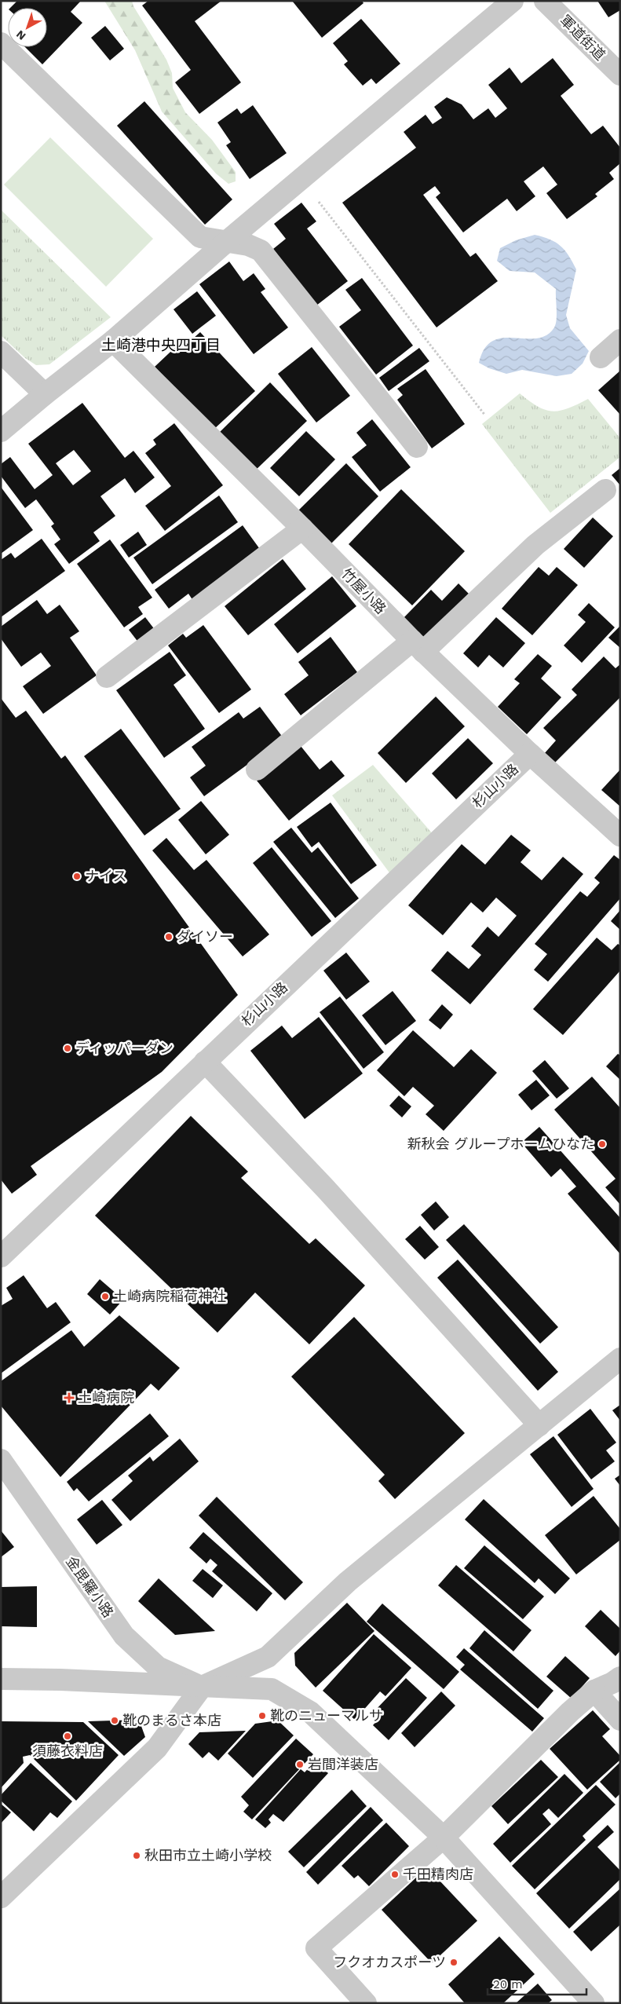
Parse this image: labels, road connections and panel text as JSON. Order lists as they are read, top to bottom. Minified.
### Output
{"streets":{"street":["軍道街道","竹屋小路","杉山小路","金毘羅小路"]},"crossings":[["竹屋小路","杉山小路"]],"districts":["土崎港中央四丁目"],"places":{"other":["ナイス","ダイソー","ディッパーダン","新秋会 グループホームひなた","土崎病院稲荷神社","靴のニューマルサ","靴のまるさ本店","須藤衣料店","岩間洋装店","秋田市立土崎小学校","千田精肉店","フクオカスポーツ"],"health":["土崎病院"]},"scale_bar":"20 m","north":"bottom left"}
